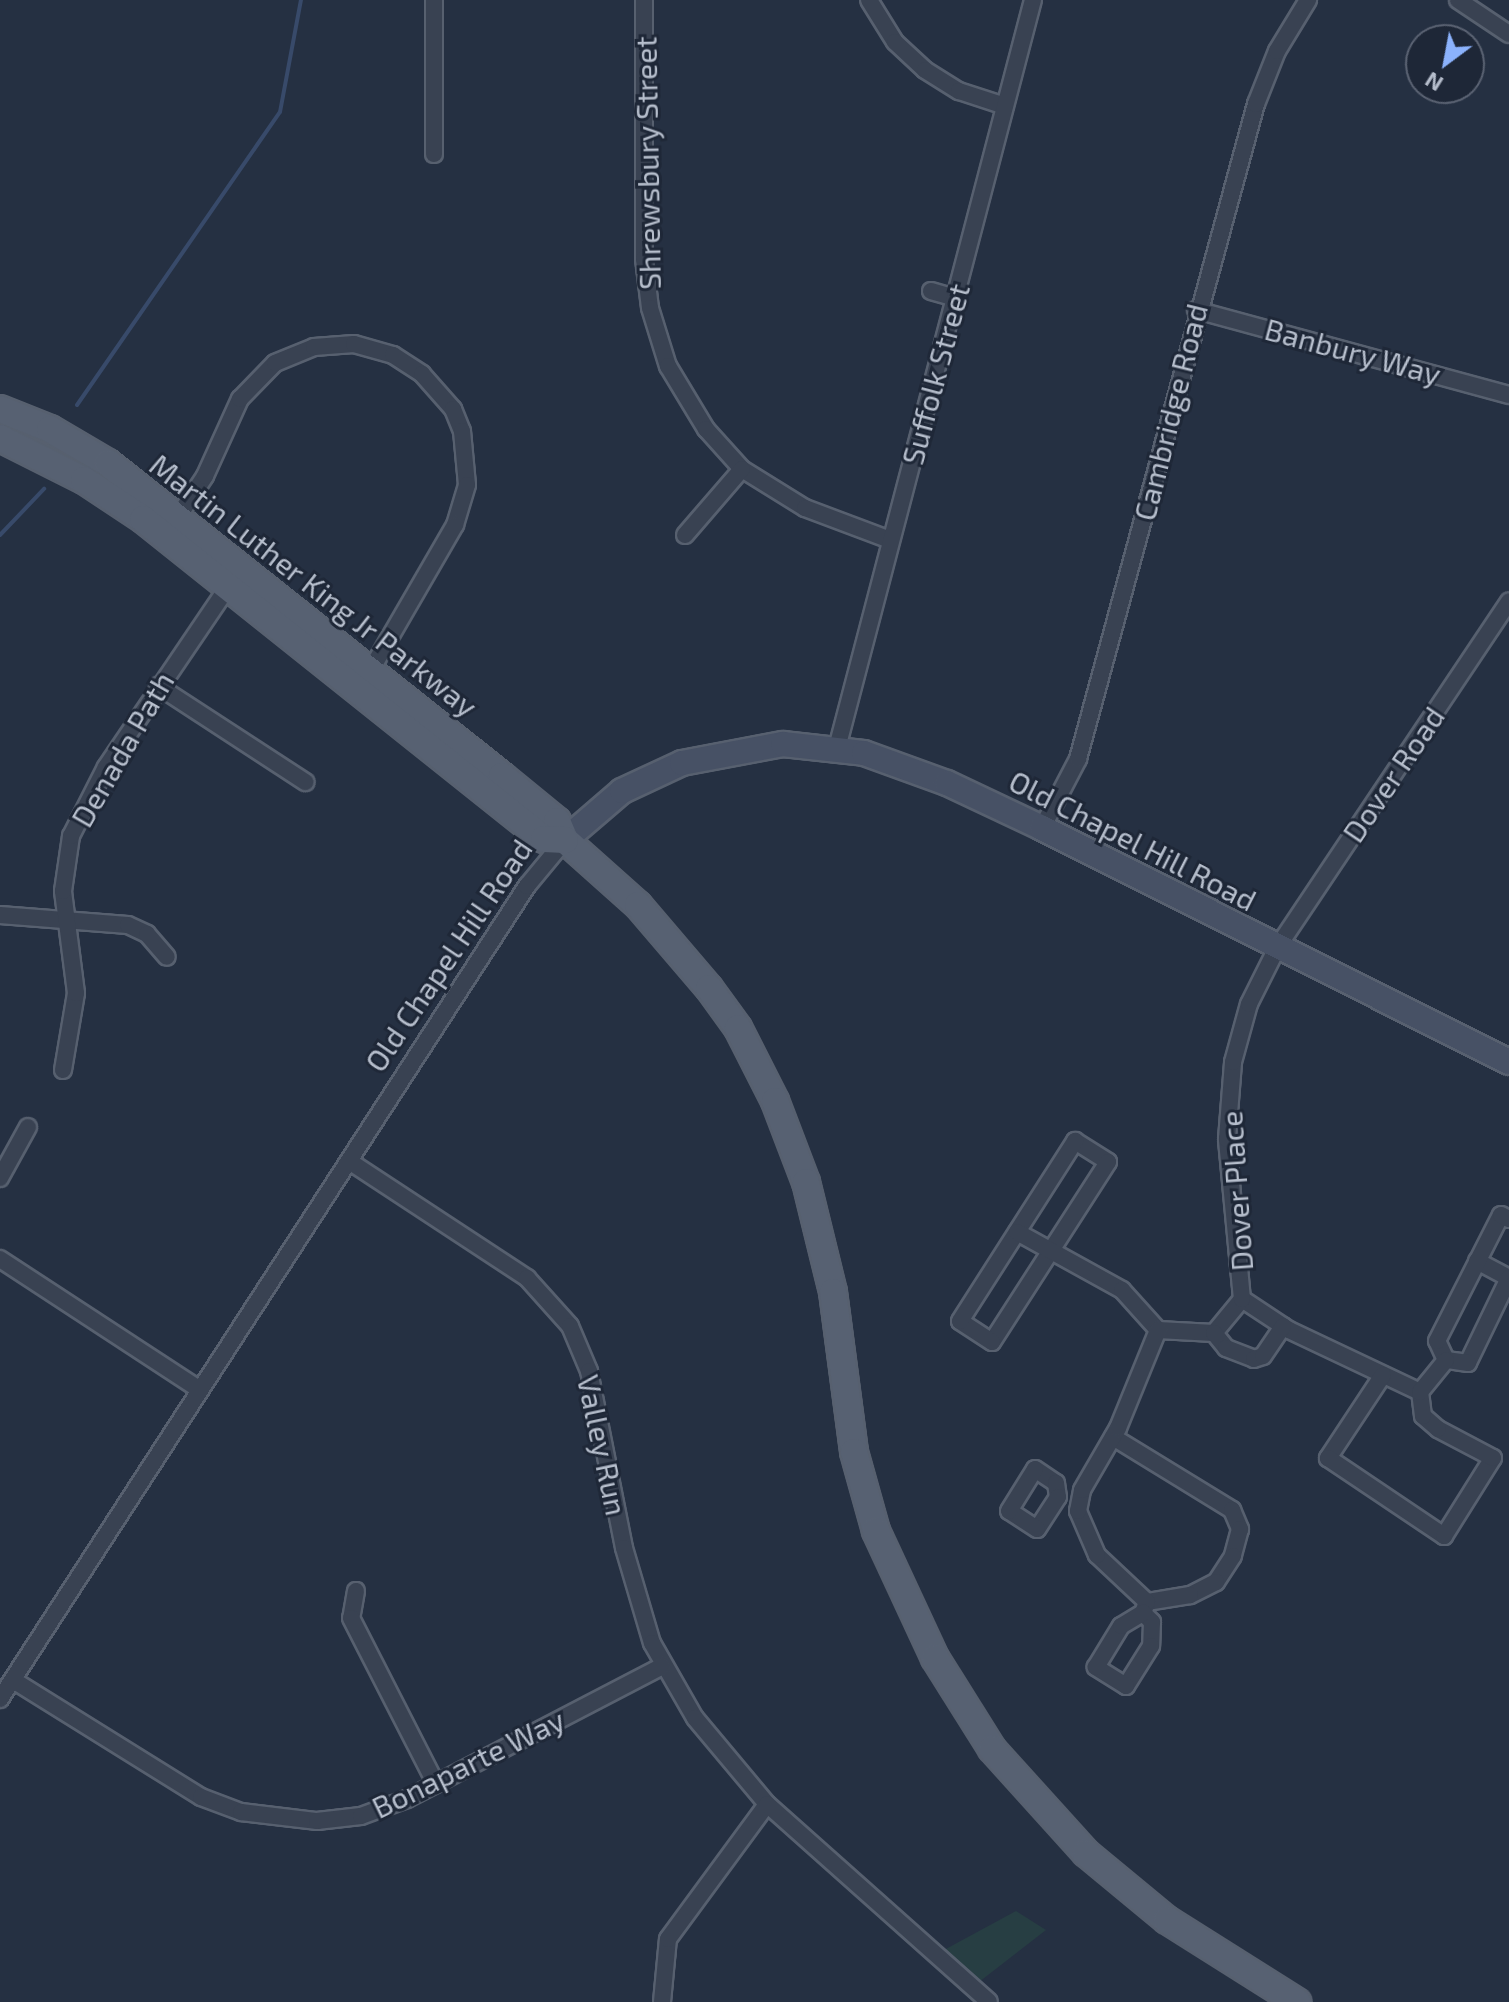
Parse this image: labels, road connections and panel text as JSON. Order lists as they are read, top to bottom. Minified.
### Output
{"streets":{"main road":["Martin Luther King Jr Parkway"],"street":["Shrewsbury Street","Banbury Way","Suffolk Street","Cambridge Road","Denada Path","Dover Road","Old Chapel Hill Road","Dover Place","Valley Run","Bonaparte Way"]},"crossings":[["Shrewsbury Street","Suffolk Street"],["Banbury Way","Cambridge Road"],["Suffolk Street","Old Chapel Hill Road"],["Cambridge Road","Old Chapel Hill Road"],["Martin Luther King Jr Parkway","Denada Path"],["Martin Luther King Jr Parkway","Old Chapel Hill Road"],["Dover Road","Old Chapel Hill Road"],["Dover Road","Dover Place"],["Old Chapel Hill Road","Dover Place"],["Old Chapel Hill Road","Valley Run"],["Old Chapel Hill Road","Bonaparte Way"],["Valley Run","Bonaparte Way"]],"north":"bottom left"}
